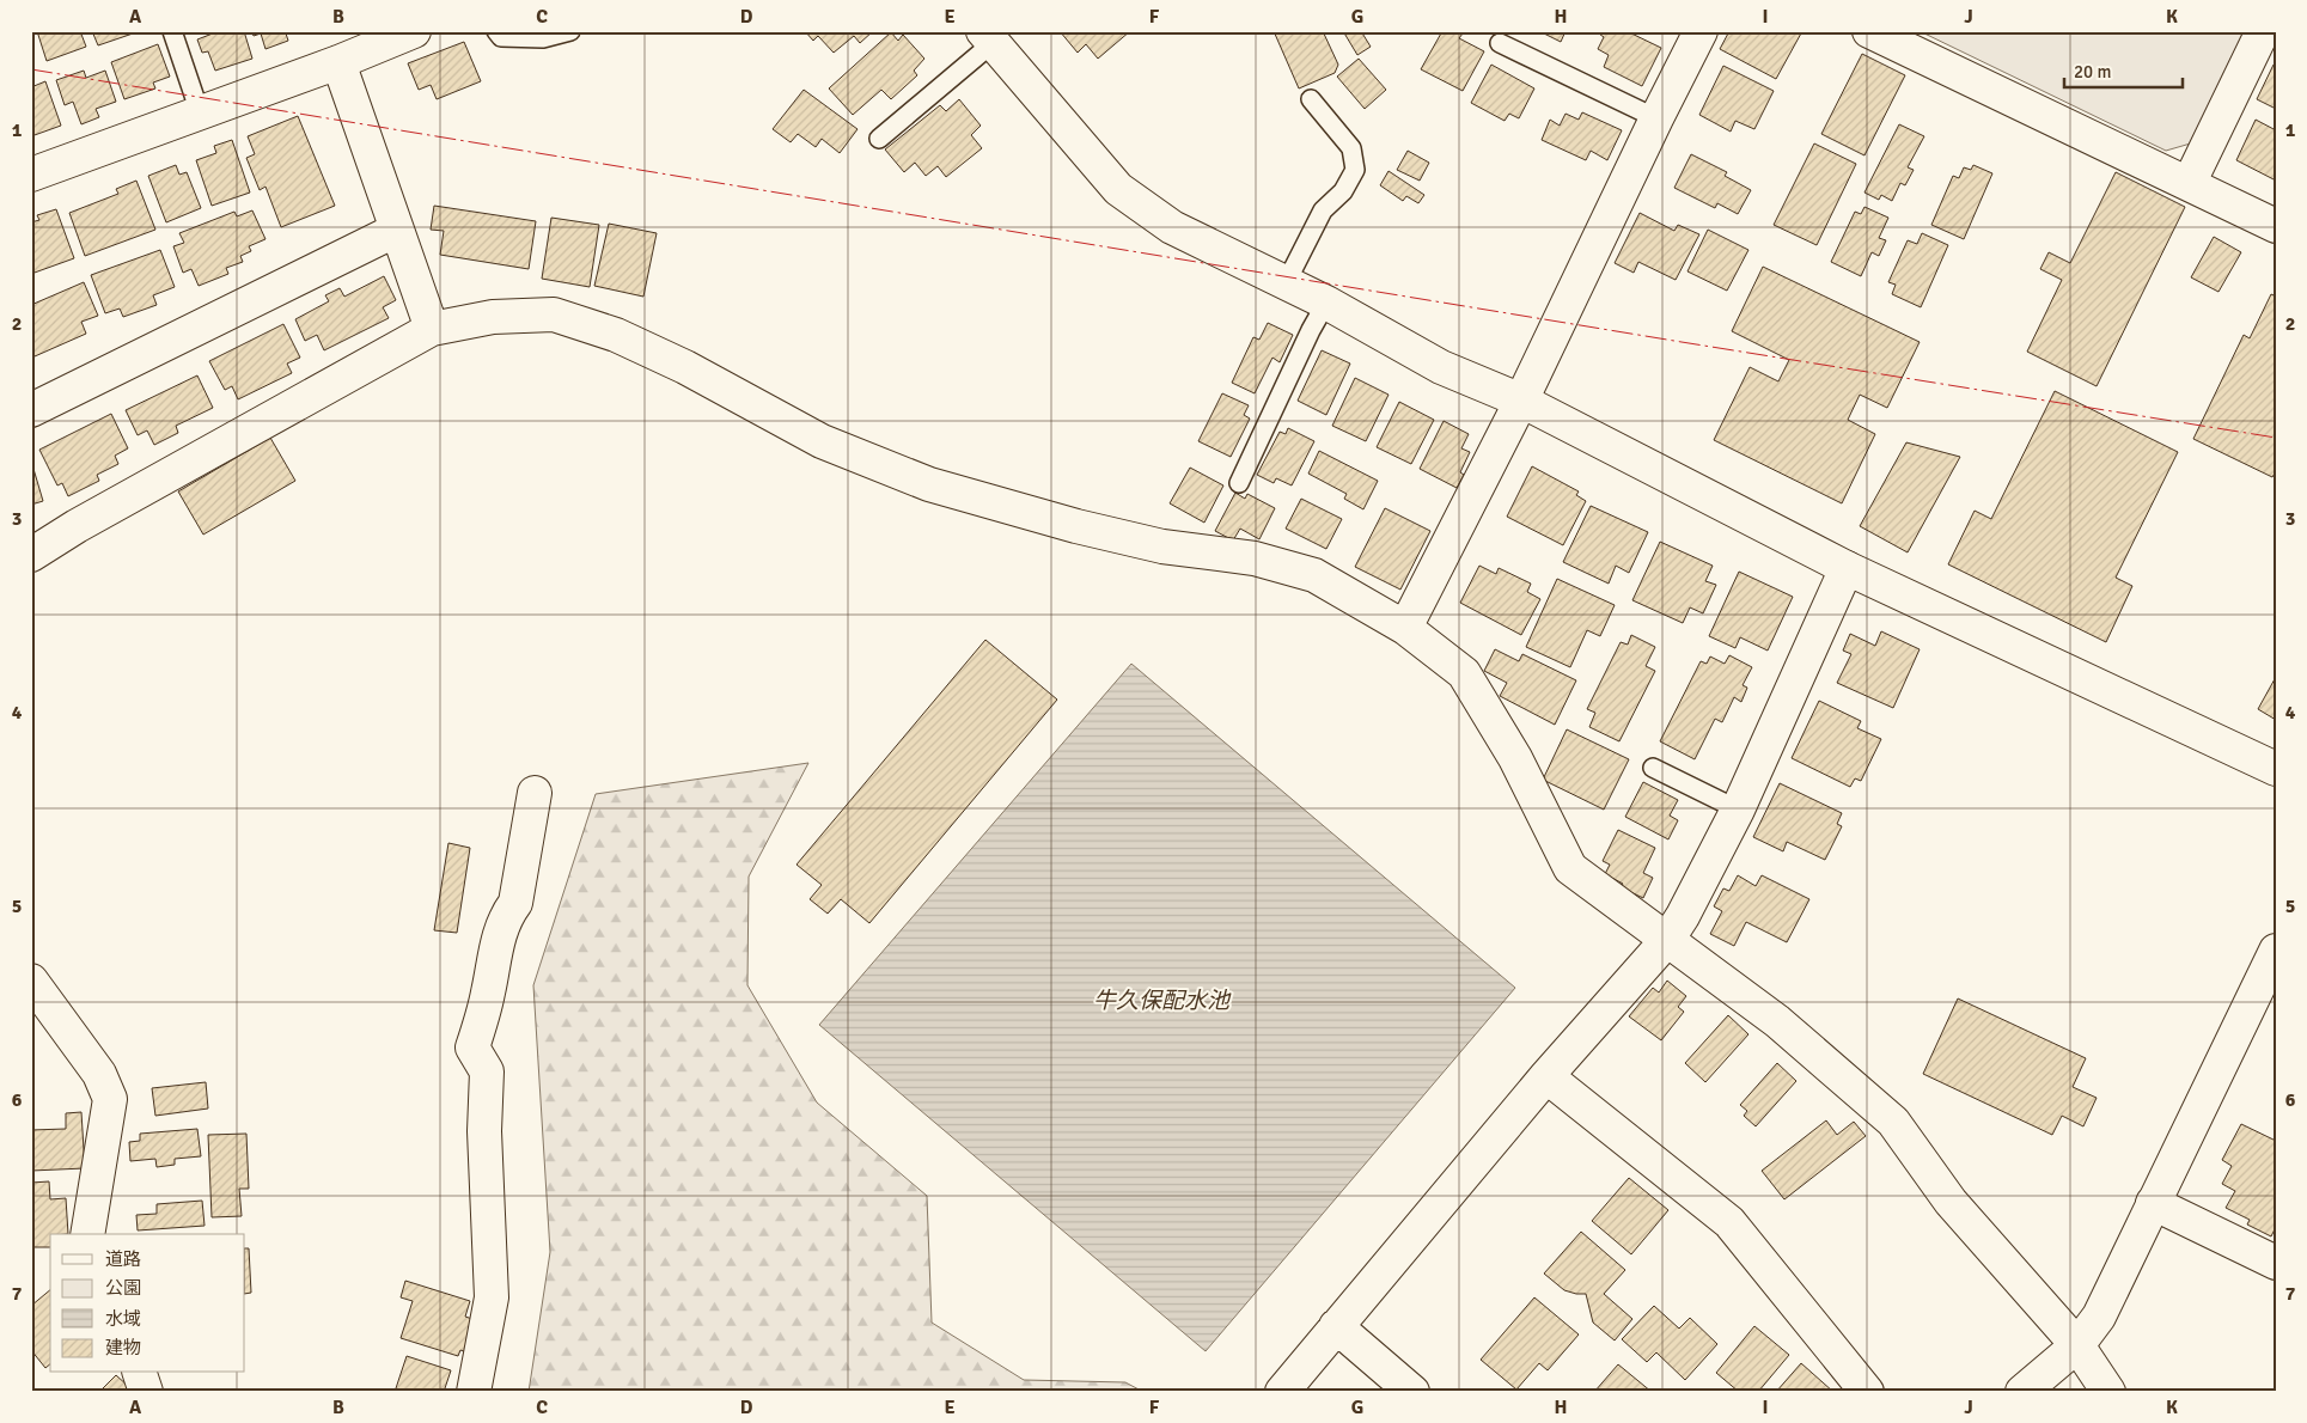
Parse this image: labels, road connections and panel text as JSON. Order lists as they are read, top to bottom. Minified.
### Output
{"water":["牛久保配水池"],"legend":["道路","公園","水域","建物"],"scale_bar":"20 m","grid":{"columns":["A","B","C","D","E","F","G","H","I","J","K"],"rows":["1","2","3","4","5","6","7"]}}
